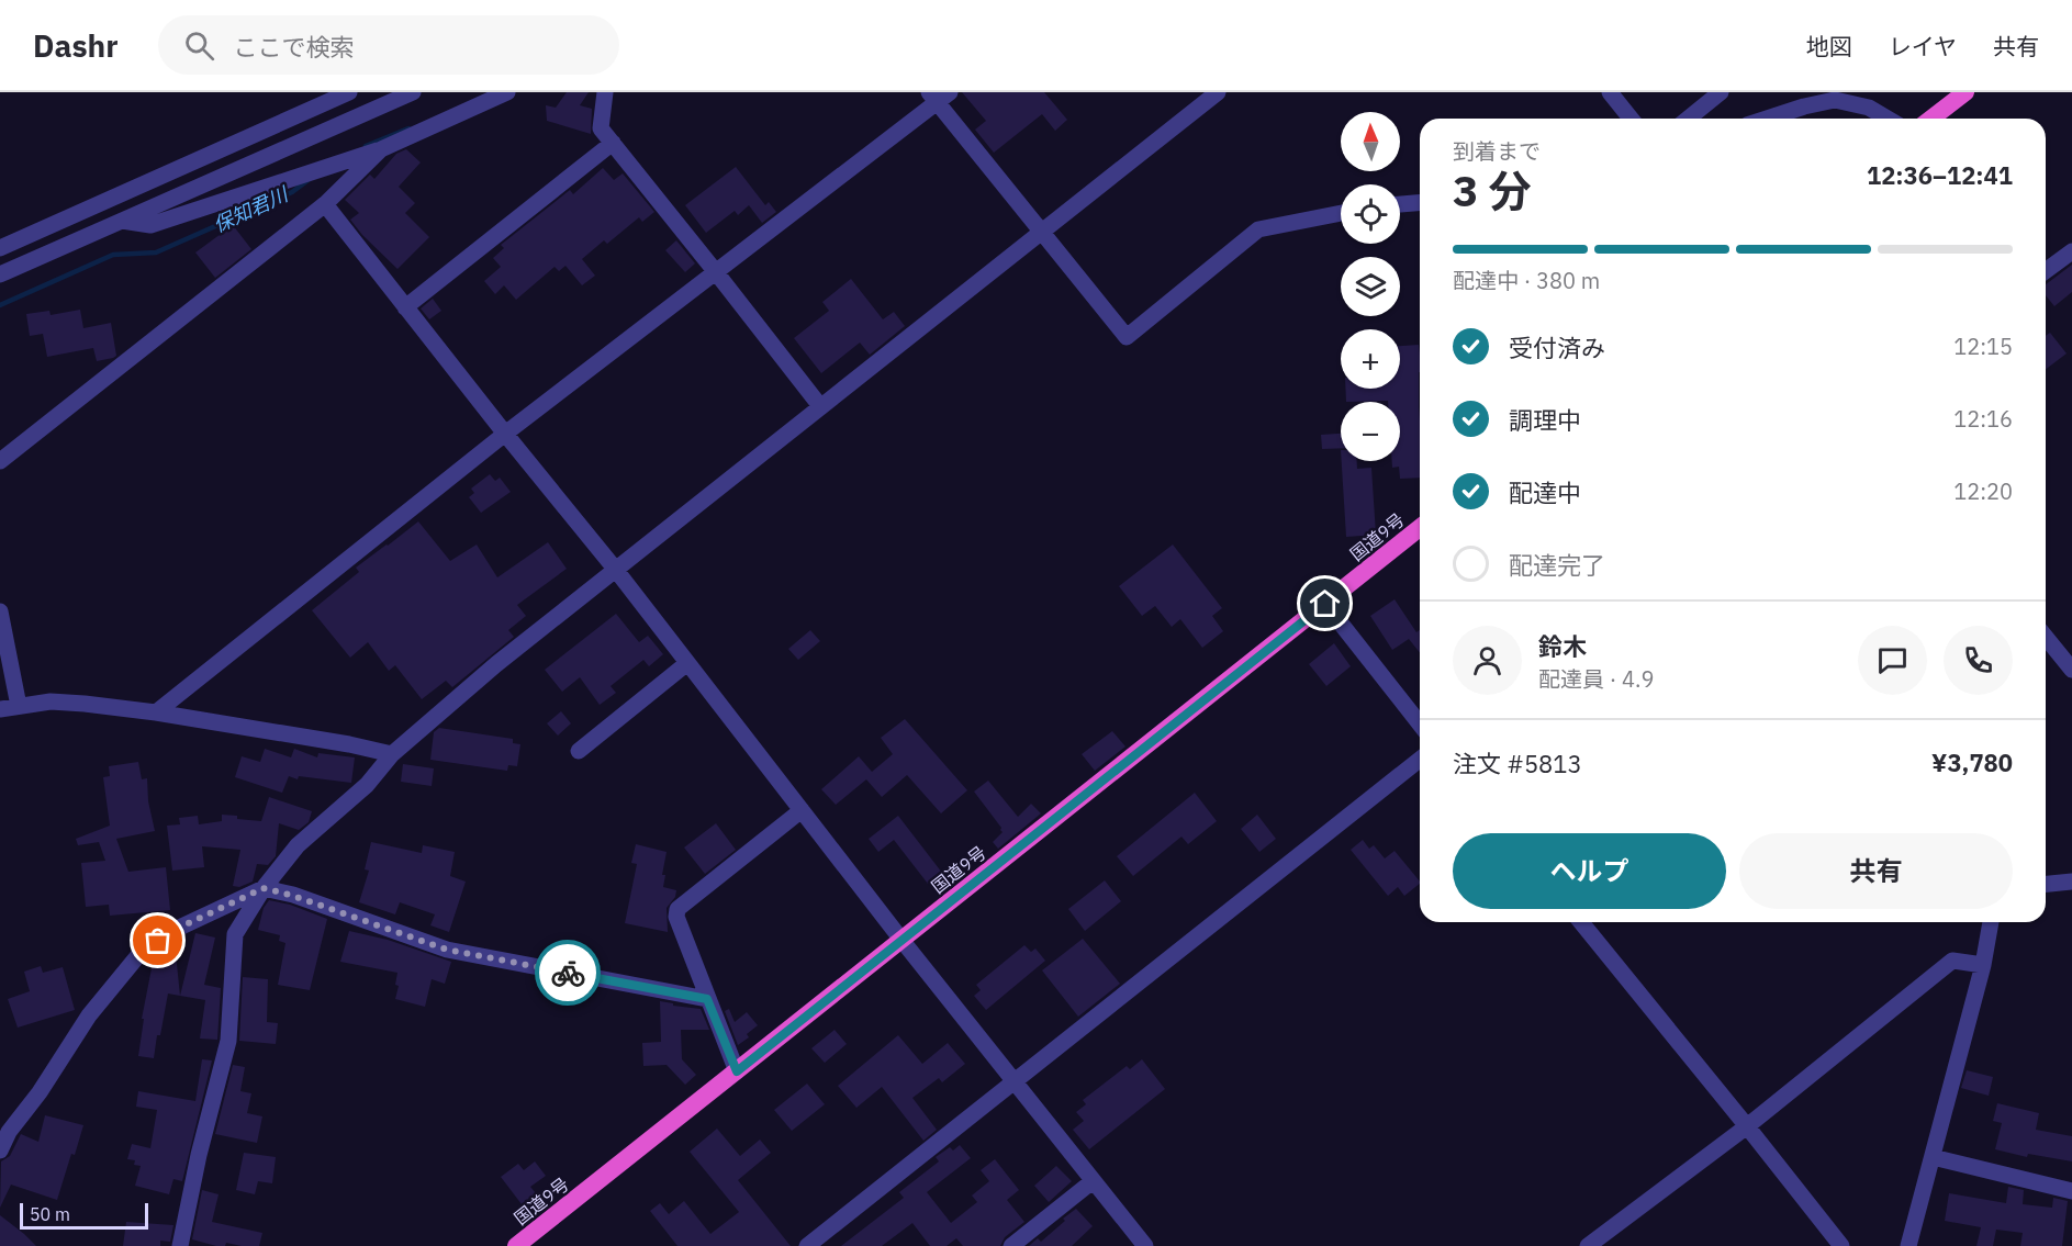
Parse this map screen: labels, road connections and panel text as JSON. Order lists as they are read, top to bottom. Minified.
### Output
{"streets":{"highway":["国道9号"]},"water":["保知君川"],"scale_bar":"50 m","north":"top","page":{"header":"Dashr","search":"ここで検索","nav":["地図","レイヤ","共有"],"map_buttons":["+","−"],"heading":["3 分","到着まで","12:36–12:41"],"panel":["鈴木","配達員 · 4.9","注文 #5813","¥3,780"],"bar":"配達中 · 380 m","list":[["受付済み","12:15"],["調理中","12:16"],["配達中","12:20"],"配達完了"],"buttons":["ヘルプ","共有"],"scale":"50 m"}}
